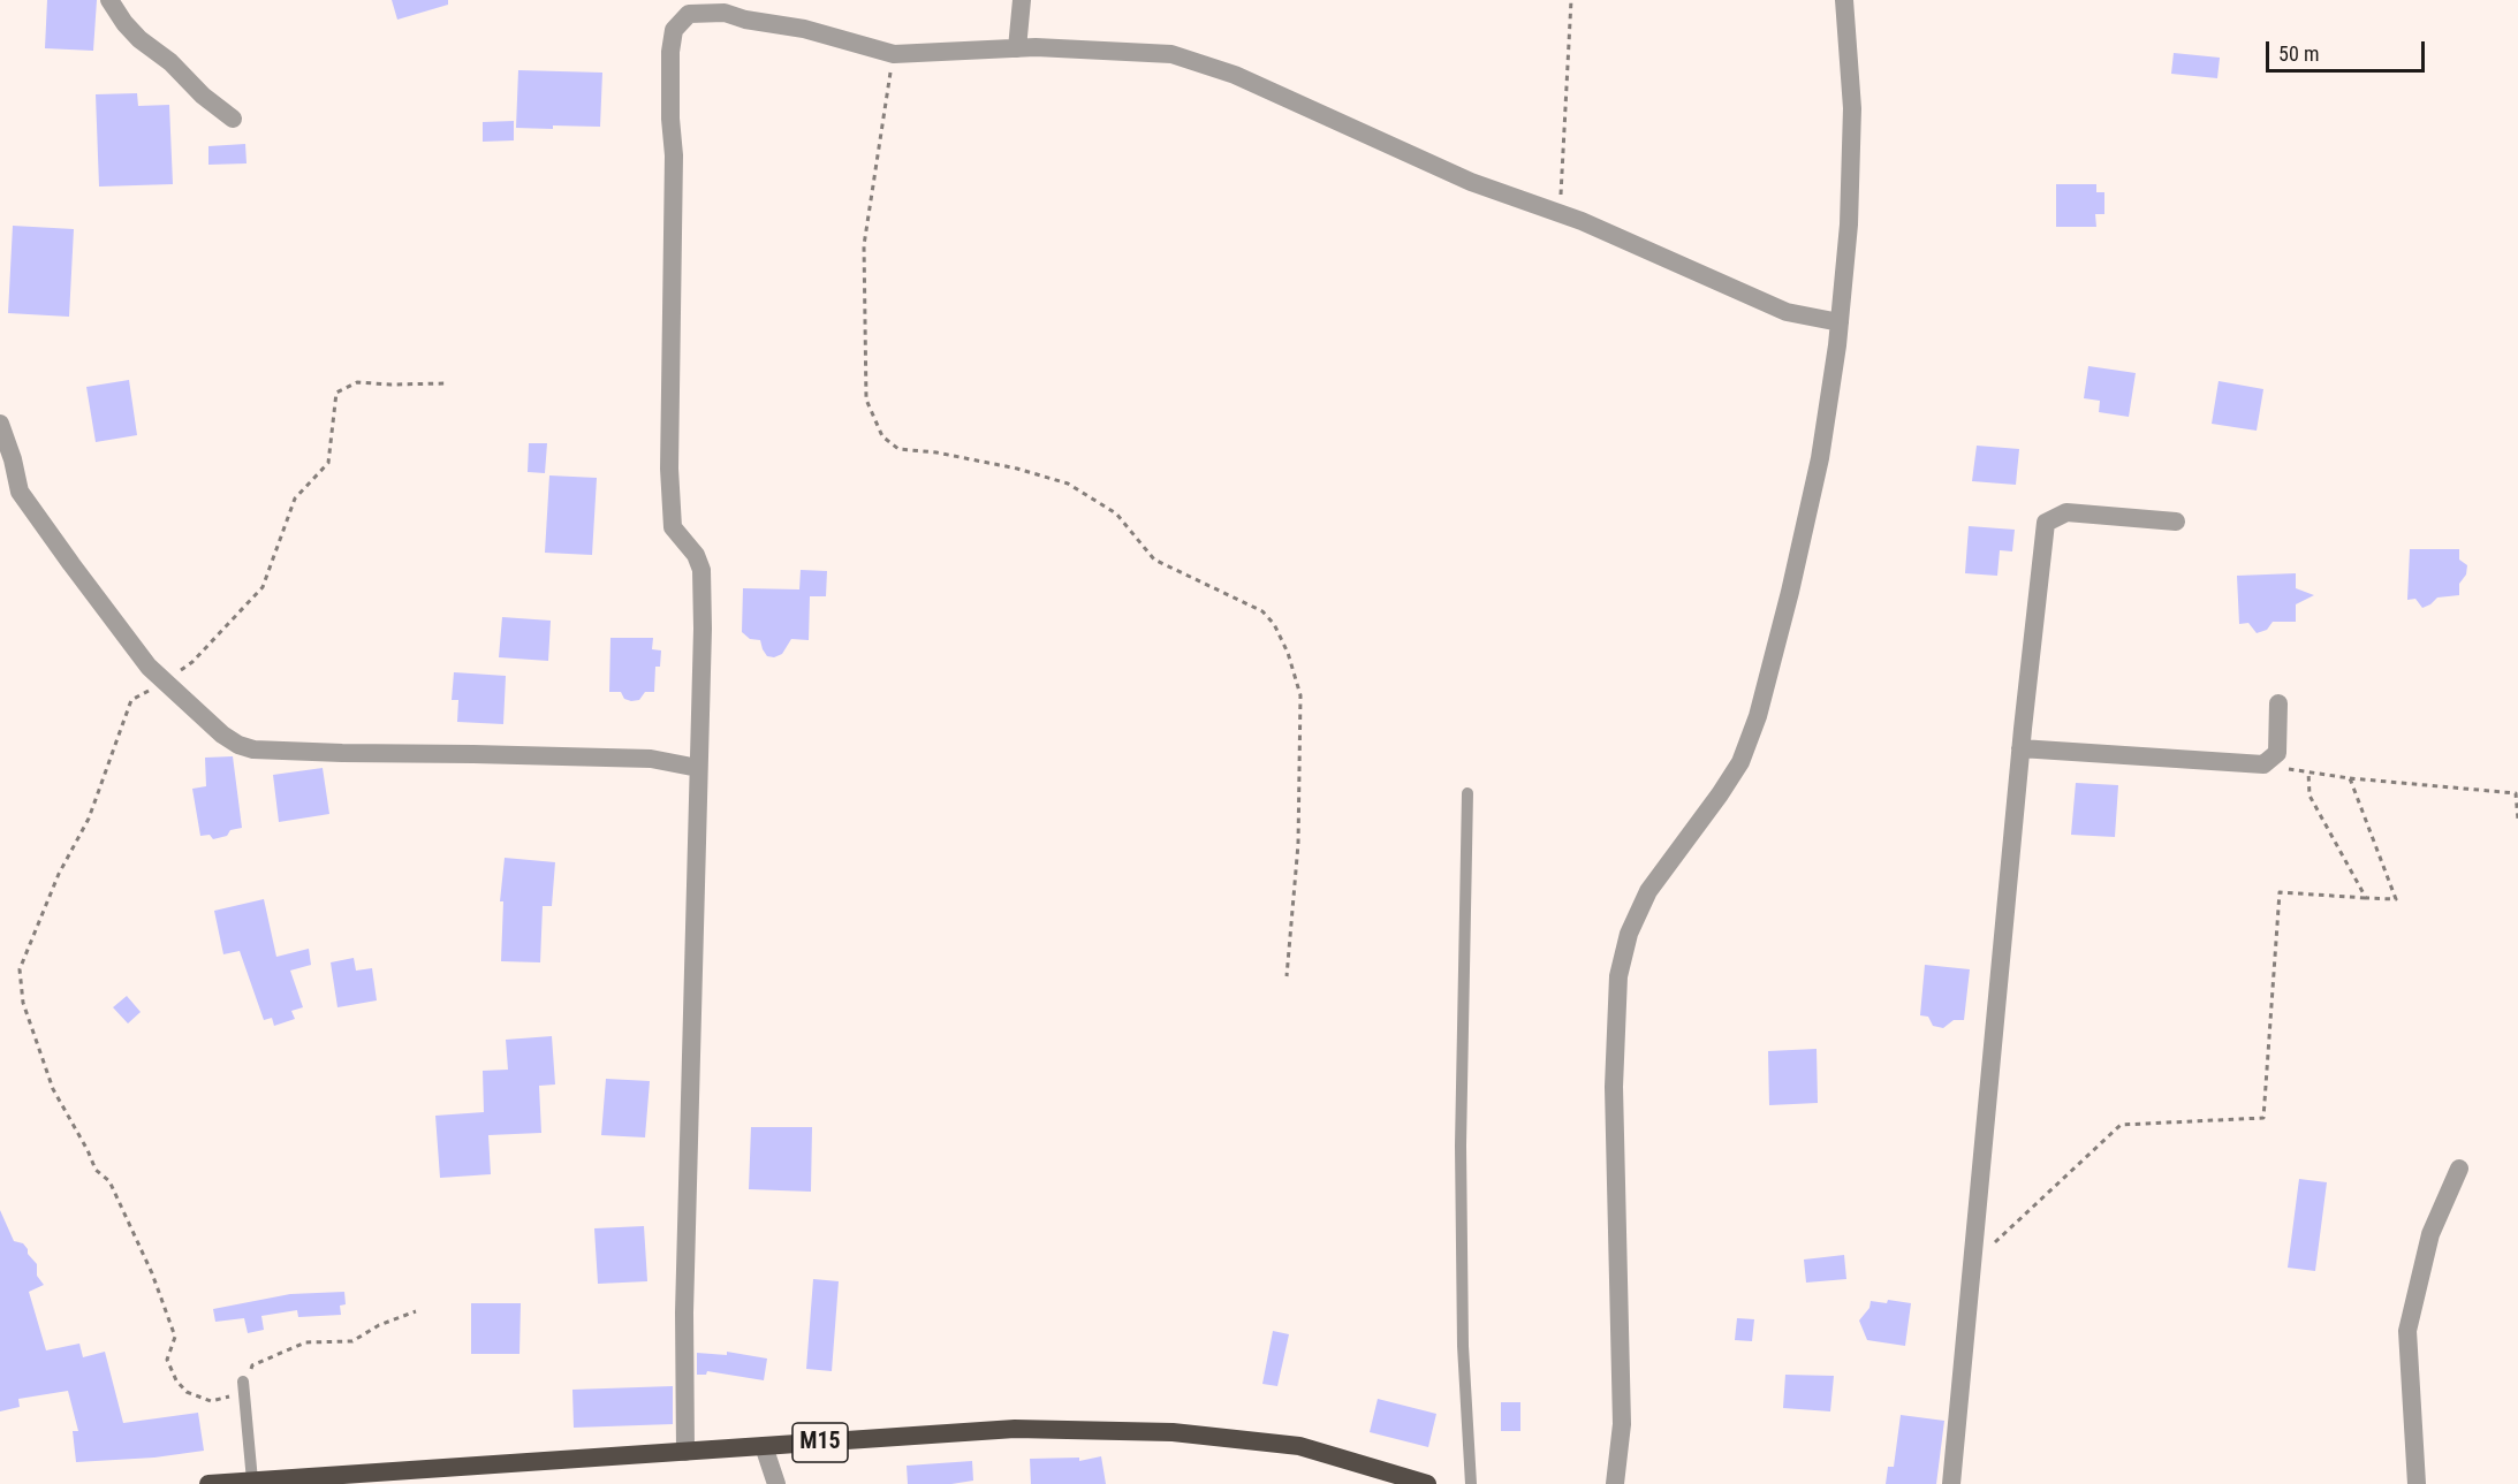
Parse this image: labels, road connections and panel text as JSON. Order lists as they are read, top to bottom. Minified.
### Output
{"streets":{"highway":["M15"]},"scale_bar":"50 m"}
